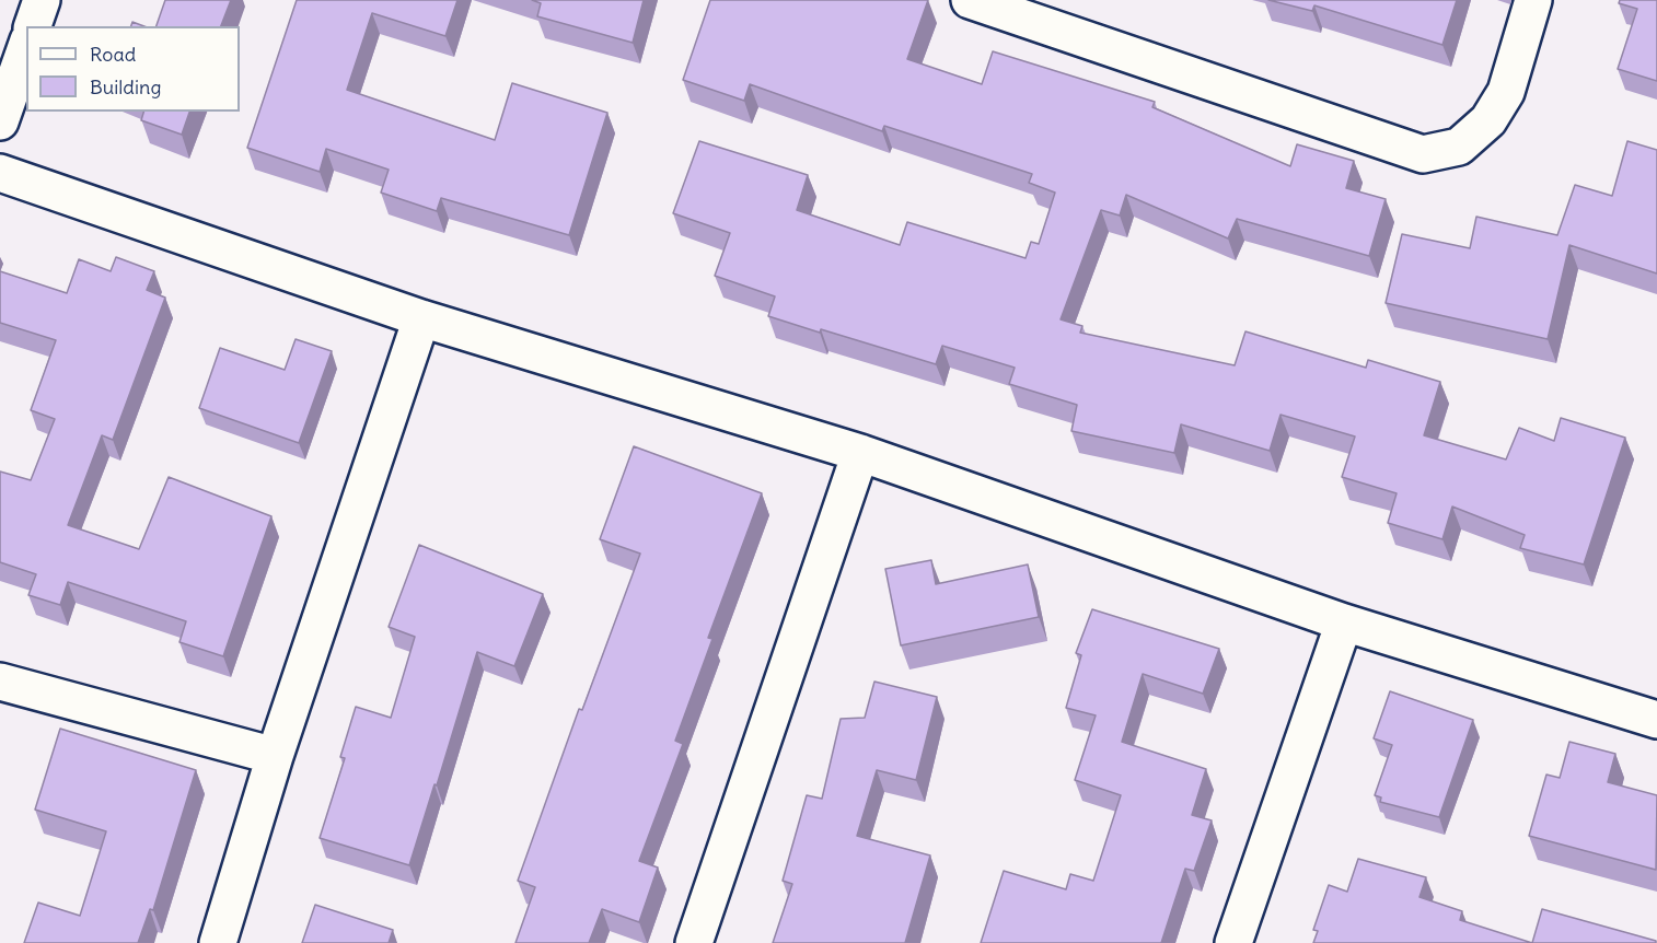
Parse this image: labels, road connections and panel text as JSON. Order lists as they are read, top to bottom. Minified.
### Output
{"legend":["Road","Building"]}
